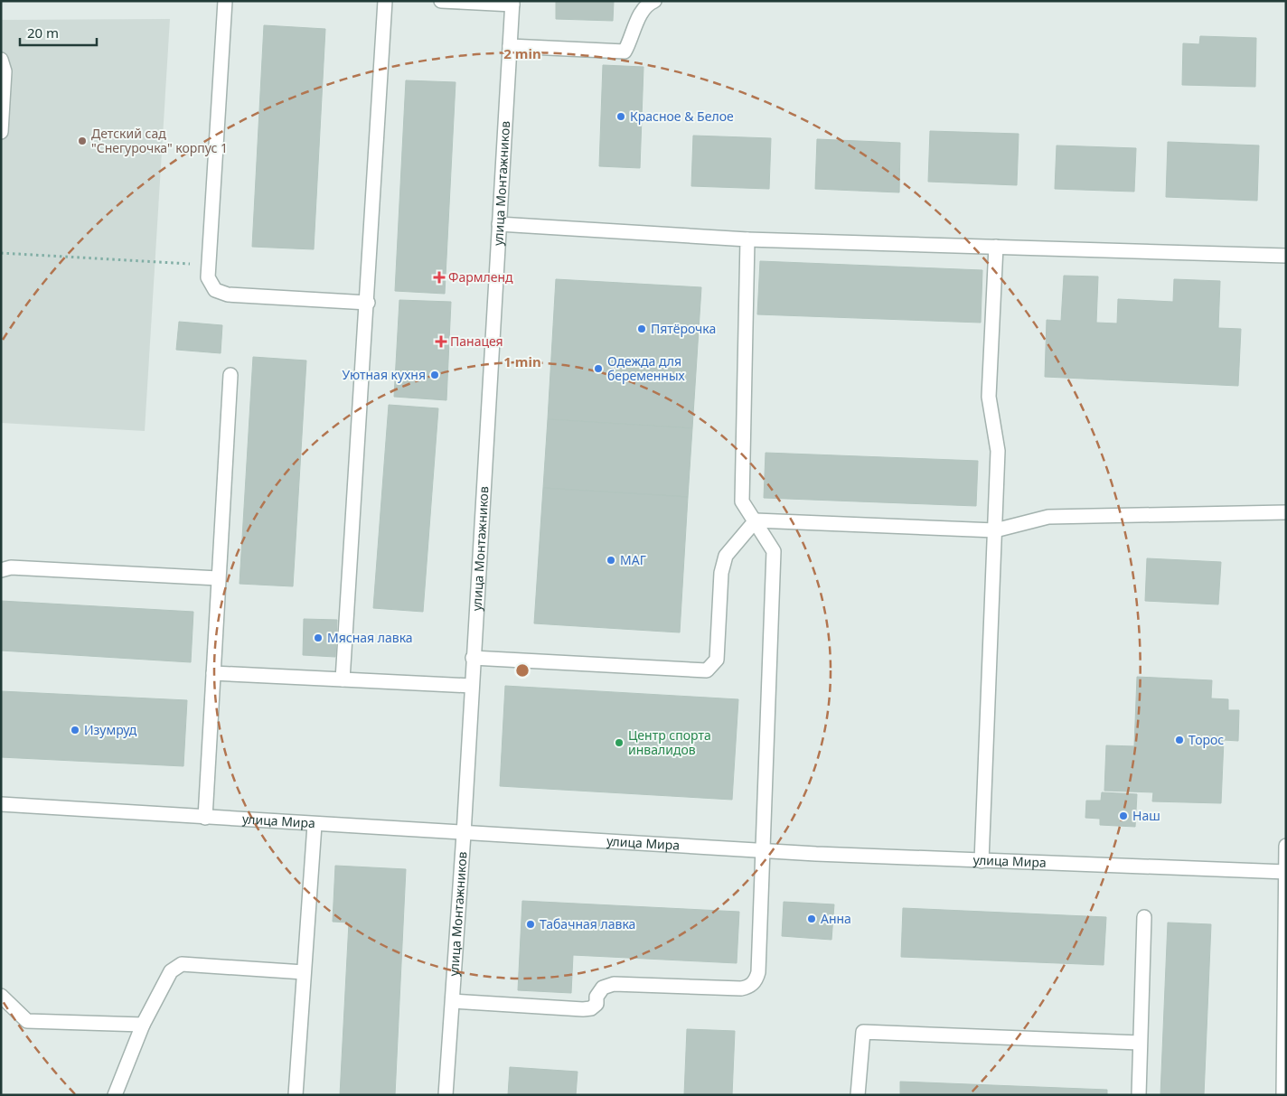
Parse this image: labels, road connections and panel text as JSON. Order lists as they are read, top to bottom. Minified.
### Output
{"streets":{"street":["улица Монтажников","улица Мира"]},"crossings":[["улица Монтажников","улица Мира"]],"places":{"other":["Красное & Белое","Детский сад \"Снегурочка\" корпус 1","Пятёрочка","Одежда для беременных","Уютная кухня","МАГ","Мясная лавка","Изумруд","Торос","Центр спорта инвалидов","Наш","Анна","Табачная лавка"],"health":["Фармленд","Панацея"]},"scale_bar":"20 m","rings":["2 min","1 min"]}
